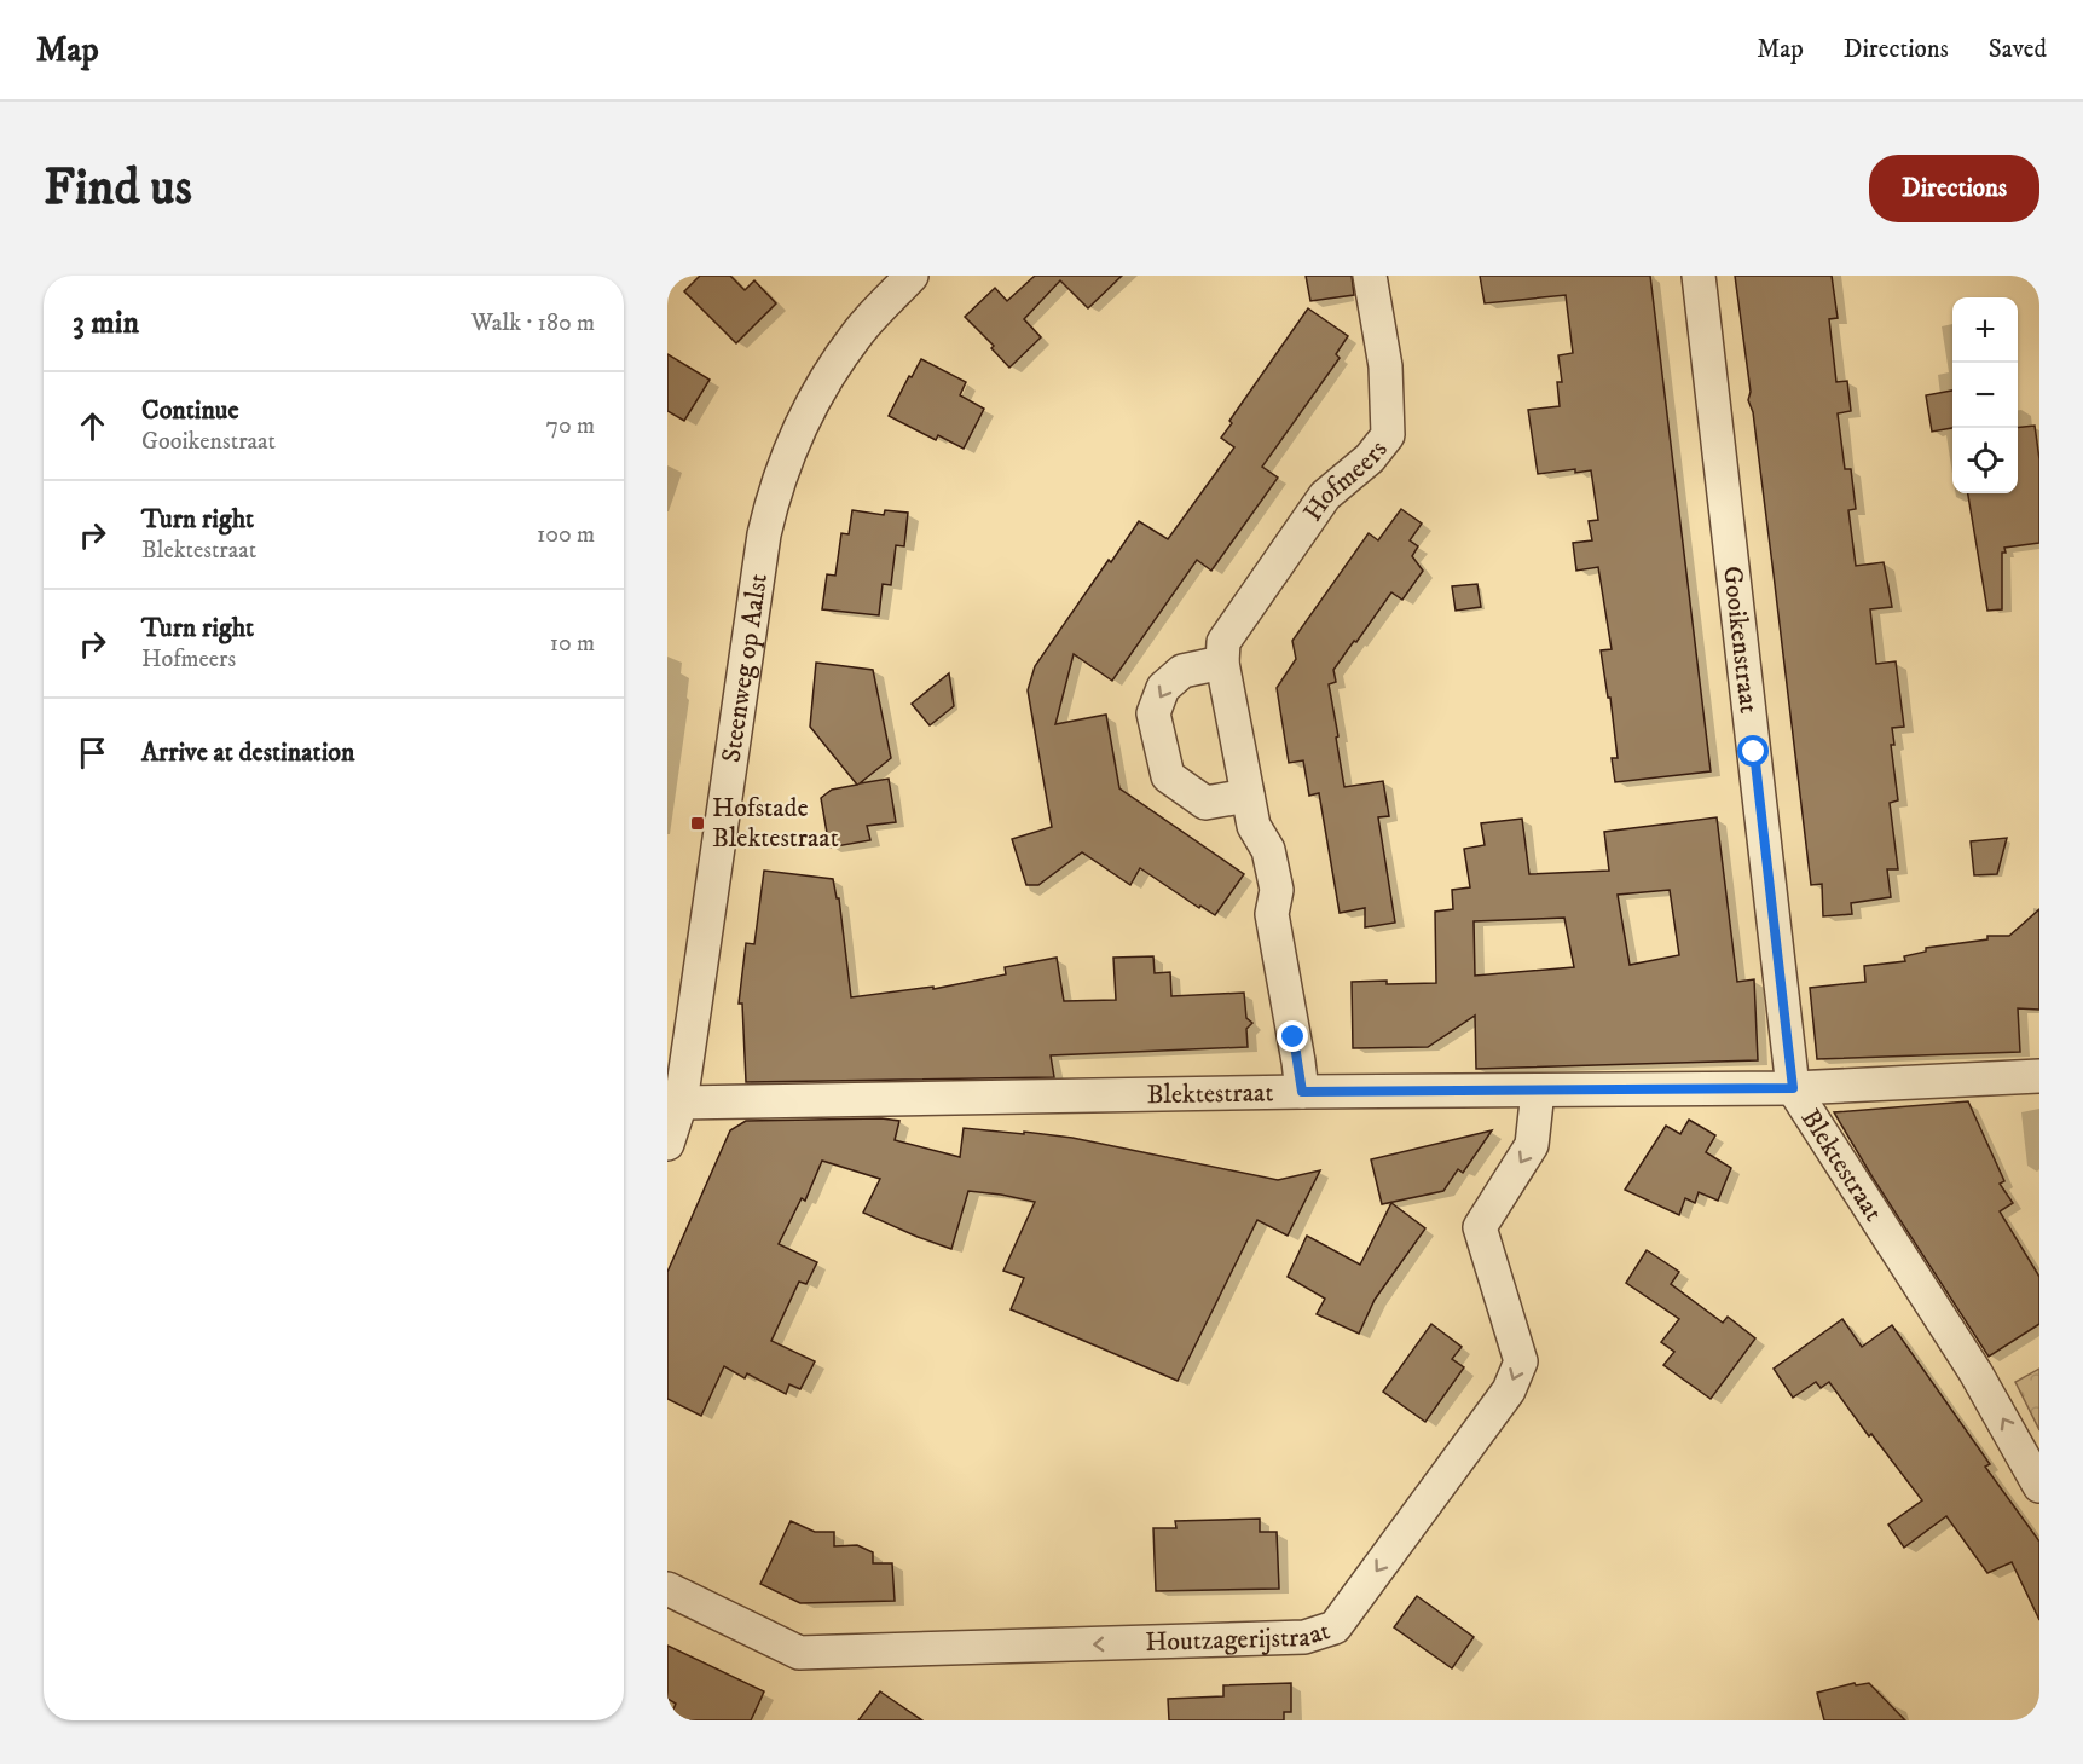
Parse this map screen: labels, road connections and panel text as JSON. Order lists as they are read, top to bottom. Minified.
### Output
{"streets":{"street":["Hofmeers","Gooikenstraat","Steenweg op Aalst","Blektestraat","Houtzagerijstraat"]},"crossings":[["Hofmeers","Blektestraat"],["Gooikenstraat","Blektestraat"],["Steenweg op Aalst","Blektestraat"],["Blektestraat","Houtzagerijstraat"]],"places":{"transit":["Hofstade Blektestraat"]},"page":{"header":"Map","nav":["Map","Directions","Saved"],"buttons":"Directions","title":"Find us","heading":["3 min","Walk · 180 m"],"map_buttons":["+","−"],"list":[["Continue","Gooikenstraat","70 m"],["Turn right","Blektestraat","100 m"],["Turn right","Hofmeers","10 m"],"Arrive at destination"]}}
